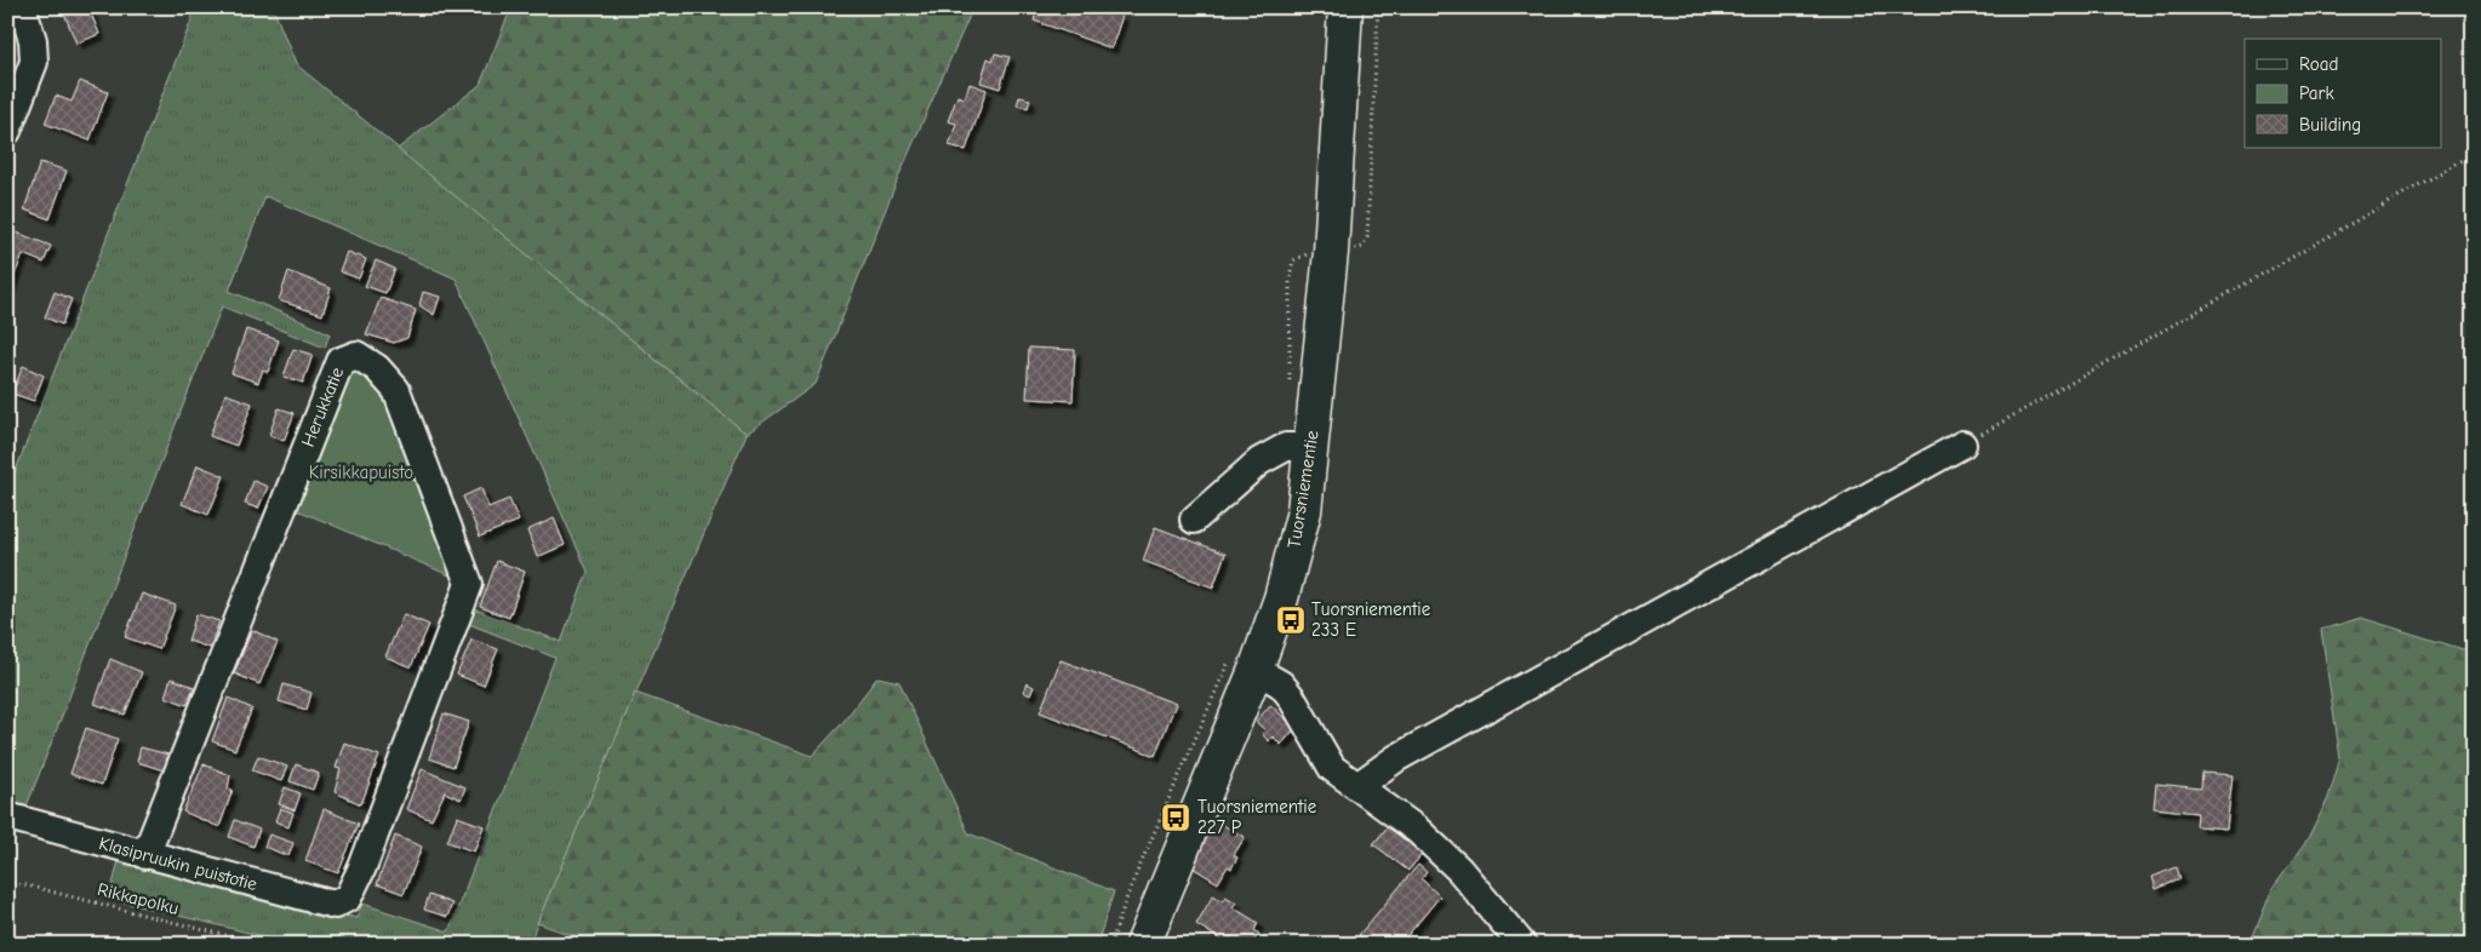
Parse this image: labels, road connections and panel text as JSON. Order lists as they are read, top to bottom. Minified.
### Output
{"streets":{"main road":["Tuorsniementie"],"street":["Herukkatie","Klasipruukin puistotie"],"path":["Rikkapolku"]},"crossings":[["Herukkatie","Klasipruukin puistotie"]],"parks":["Kirsikkapuisto"],"places":{"bus stop":["Tuorsniementie 233 E","Tuorsniementie 227 P"]},"legend":["Road","Park","Building"]}
